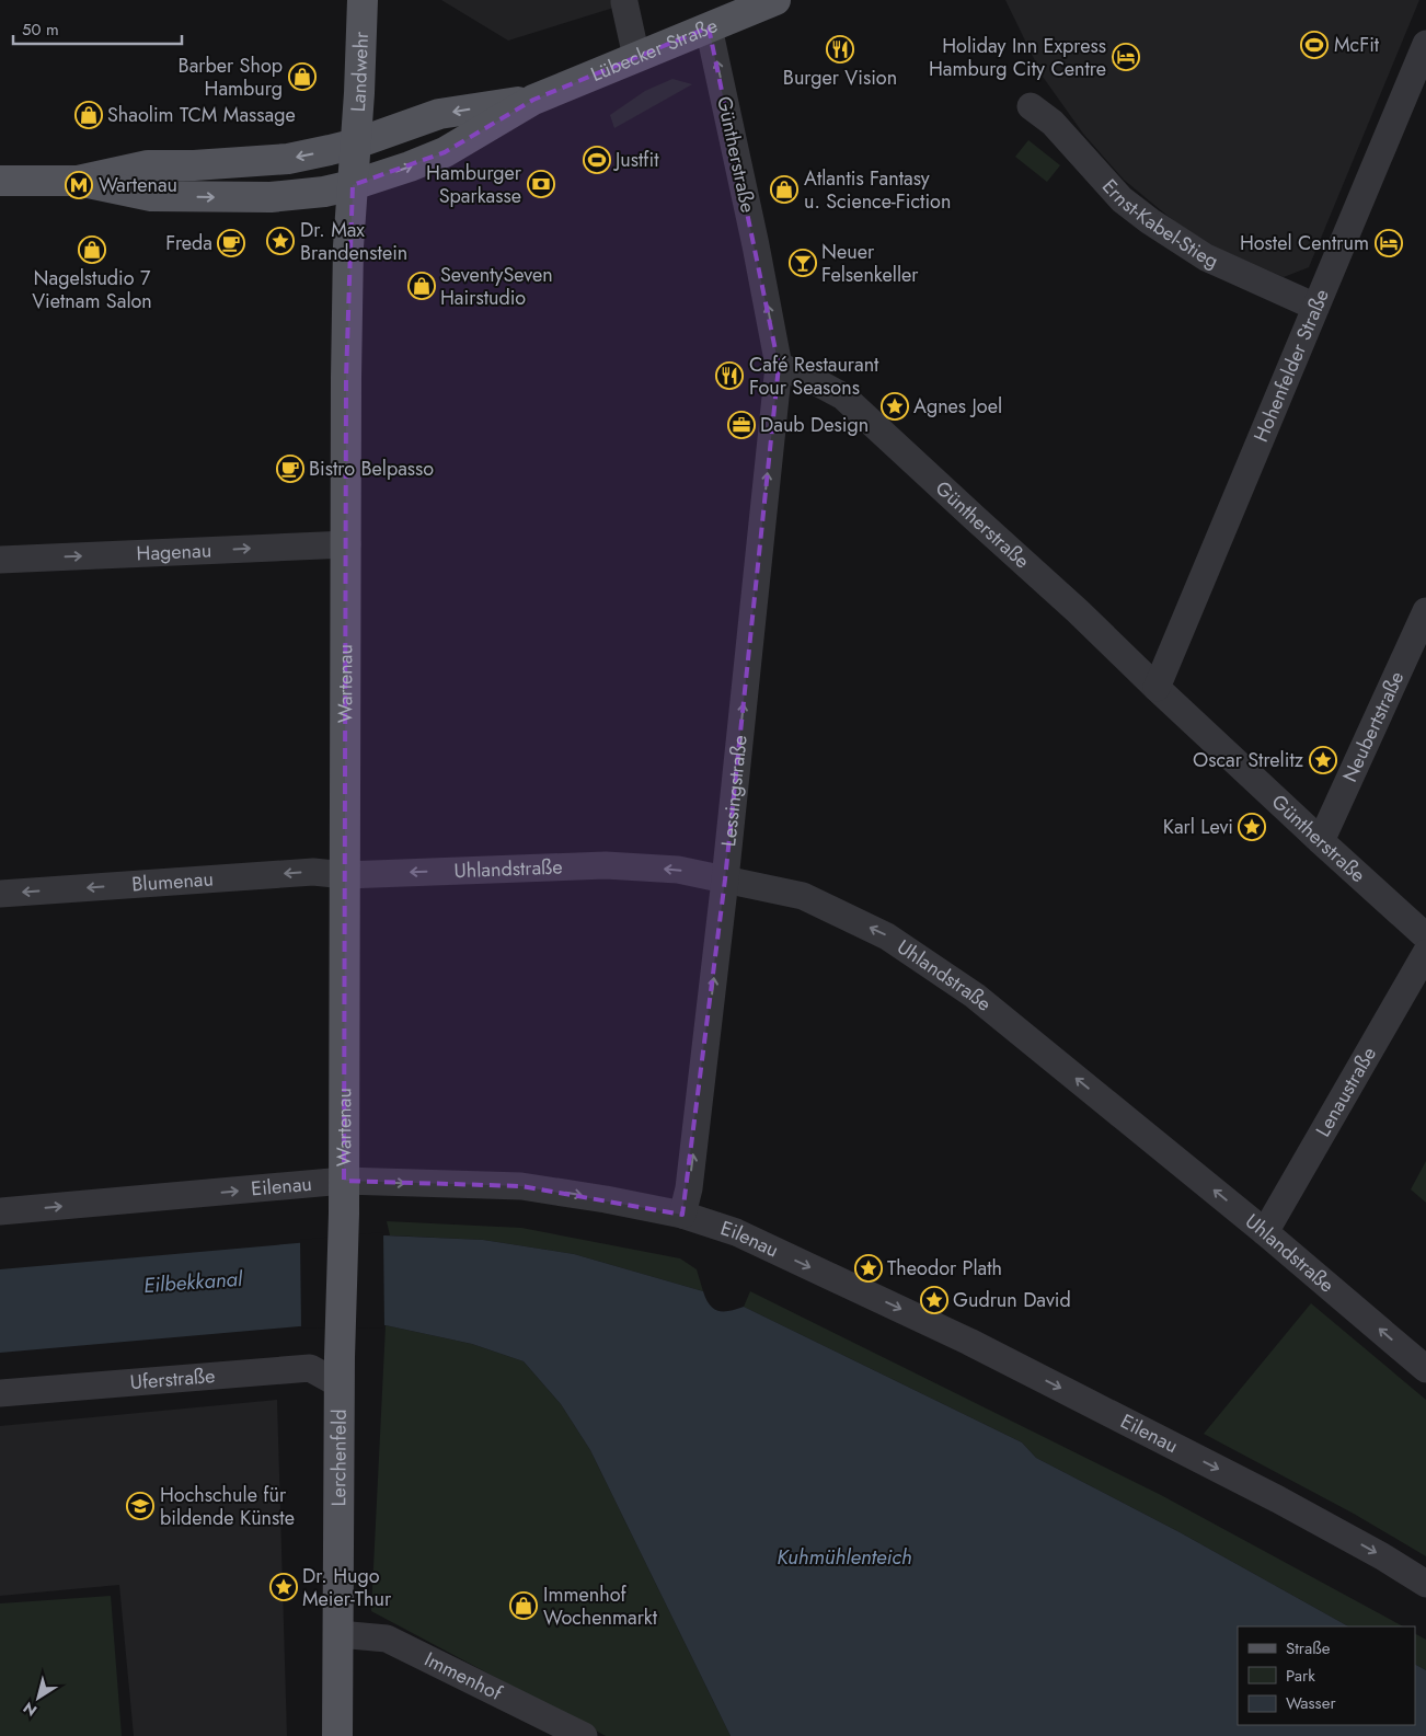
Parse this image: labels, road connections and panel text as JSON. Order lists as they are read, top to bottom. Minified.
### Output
{"streets":{"main road":["Lübecker Straße","Landwehr","Wartenau","Lerchenfeld"],"street":["Güntherstraße","Ernst-Kabel-Stieg","Hohenfelder Straße","Hagenau","Neubertstraße","Lessingstraße","Uhlandstraße","Blumenau","Lenaustraße","Eilenau","Uferstraße","Immenhof"]},"crossings":[["Lübecker Straße","Landwehr"],["Lübecker Straße","Güntherstraße"],["Lübecker Straße","Wartenau"],["Landwehr","Wartenau"],["Güntherstraße","Hohenfelder Straße"],["Güntherstraße","Neubertstraße"],["Güntherstraße","Lessingstraße"],["Ernst-Kabel-Stieg","Hohenfelder Straße"],["Hagenau","Wartenau"],["Wartenau","Uhlandstraße"],["Wartenau","Blumenau"],["Wartenau","Eilenau"],["Wartenau","Lerchenfeld"],["Lessingstraße","Uhlandstraße"],["Lessingstraße","Eilenau"],["Uhlandstraße","Blumenau"],["Uhlandstraße","Lenaustraße"],["Eilenau","Lerchenfeld"],["Uferstraße","Lerchenfeld"],["Lerchenfeld","Immenhof"]],"one_way":["Hagenau","Lessingstraße","Uhlandstraße","Blumenau","Eilenau"],"water":["Eilbekkanal","Kuhmühlenteich"],"places":{"sports":["McFit","Justfit"],"restaurant":["Burger Vision","Café Restaurant Four Seasons"],"hotel":["Holiday Inn Express Hamburg City Centre","Hostel Centrum"],"shop":["Barber Shop Hamburg","Shaolim TCM Massage","Atlantis Fantasy u. Science-Fiction","Nagelstudio 7 Vietnam Salon","SeventySeven Hairstudio","Immenhof Wochenmarkt"],"bank":["Hamburger Sparkasse"],"metro station":["Wartenau"],"place":["Dr. Max Brandenstein","Agnes Joel","Oscar Strelitz","Karl Levi","Theodor Plath","Gudrun David","Dr. Hugo Meier-Thur"],"cafe":["Freda","Bistro Belpasso"],"bar":["Neuer Felsenkeller"],"office":["Daub Design"],"school or university":["Hochschule für bildende Künste"]},"legend":["Straße","Park","Wasser"],"scale_bar":"50 m","north":"bottom left"}
